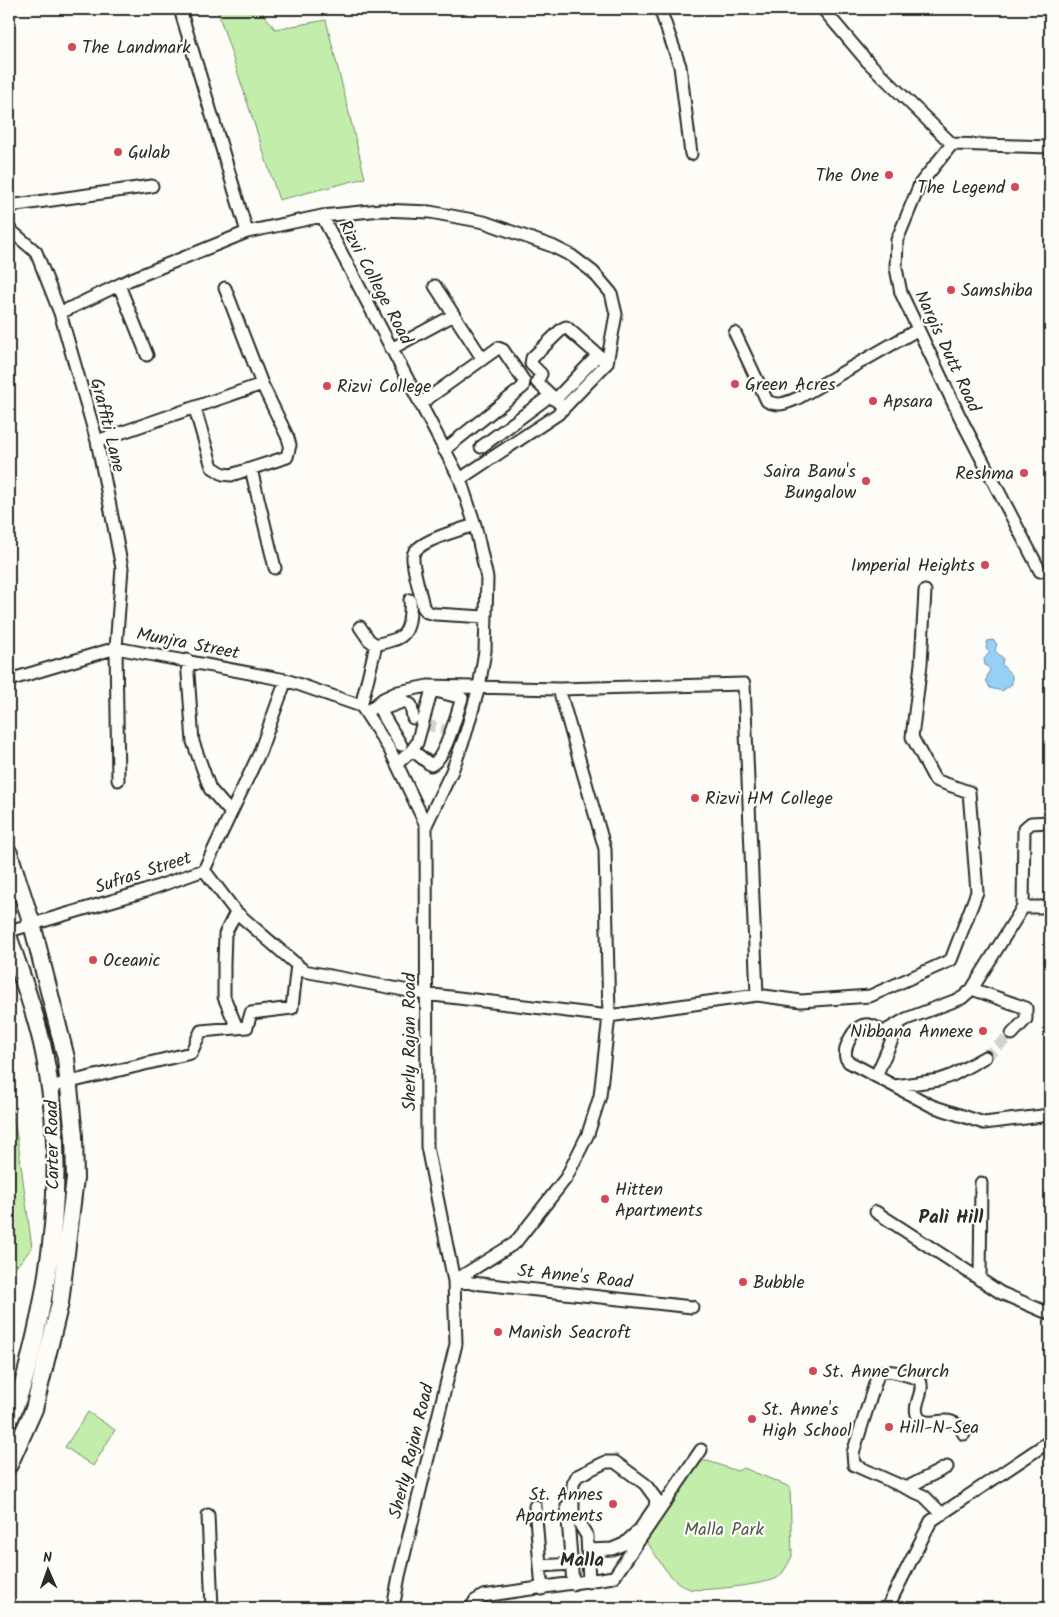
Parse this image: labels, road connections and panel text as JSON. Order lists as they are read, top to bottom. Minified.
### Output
{"streets":{"main road":["Carter Road"],"street":["Rizvi College Road","Nargis Dutt Road","Graffiti Lane","Munjra Street","Sufras Street","Sherly Rajan Road","St Anne's Road"]},"crossings":[["Rizvi College Road","Graffiti Lane"],["Rizvi College Road","Sherly Rajan Road"],["Graffiti Lane","Munjra Street"],["Munjra Street","Sufras Street"],["Sufras Street","Carter Road"],["Sherly Rajan Road","St Anne's Road"]],"districts":["Pali Hill","Malla"],"parks":["Malla Park"],"places":["The Landmark","Gulab","The One","The Legend","Samshiba","Green Acres","Rizvi College","Apsara","Reshma","Saira Banu's Bungalow","Imperial Heights","Rizvi HM College","Oceanic","Nibbana Annexe","Hitten Apartments","Bubble","Manish Seacroft","St. Anne Church","St. Anne's High School","Hill-N-Sea","St. Annes Apartments"],"north":"top"}
